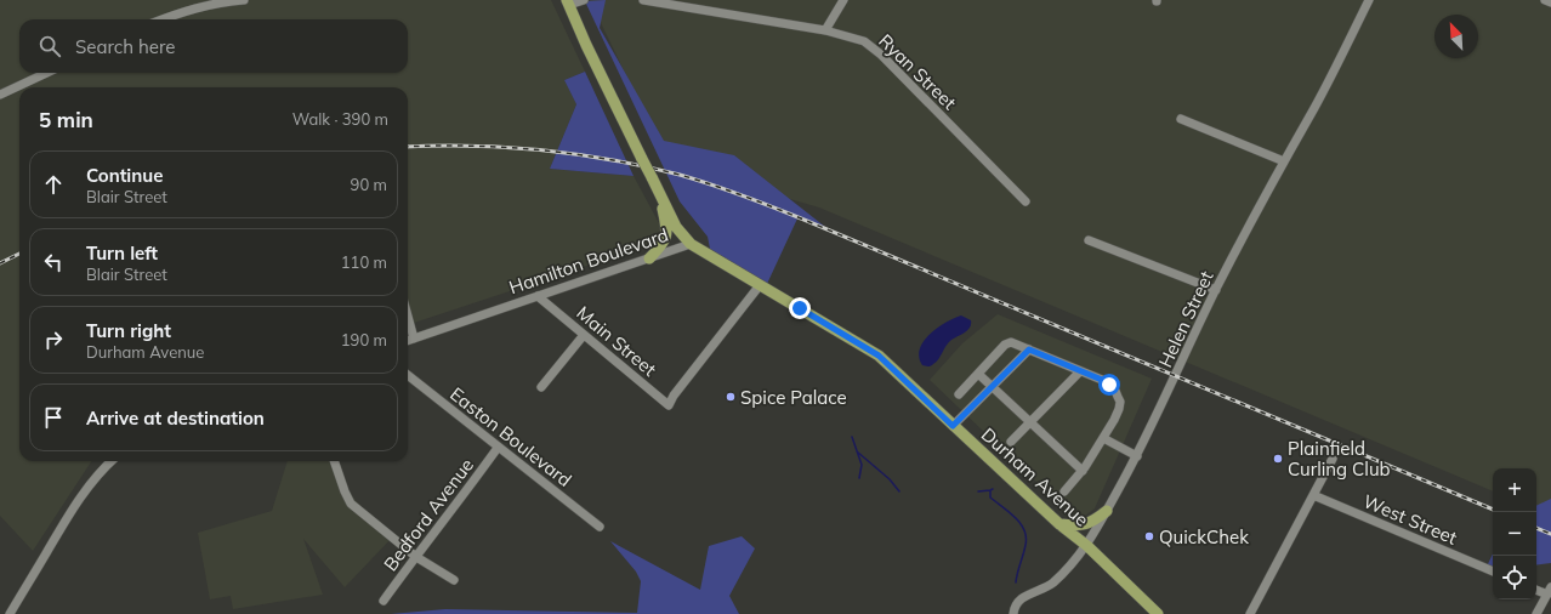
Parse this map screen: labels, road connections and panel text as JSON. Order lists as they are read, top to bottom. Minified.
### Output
{"streets":{"main road":["Hamilton Boulevard","Durham Avenue"],"street":["Ryan Street","Helen Street","Main Street","Easton Boulevard","Bedford Avenue","West Street"]},"crossings":[["Hamilton Boulevard","Main Street"],["Hamilton Boulevard","Durham Avenue"],["Helen Street","Durham Avenue"],["Main Street","Durham Avenue"],["Easton Boulevard","Bedford Avenue"]],"places":["Spice Palace","Plainfield Curling Club","QuickChek"],"north":"top left","page":{"search":"Search here","heading":["5 min","Walk · 390 m"],"list":[["Continue","Blair Street","90 m"],["Turn left","Blair Street","110 m"],["Turn right","Durham Avenue","190 m"],"Arrive at destination"],"map_buttons":["+","−"]}}
